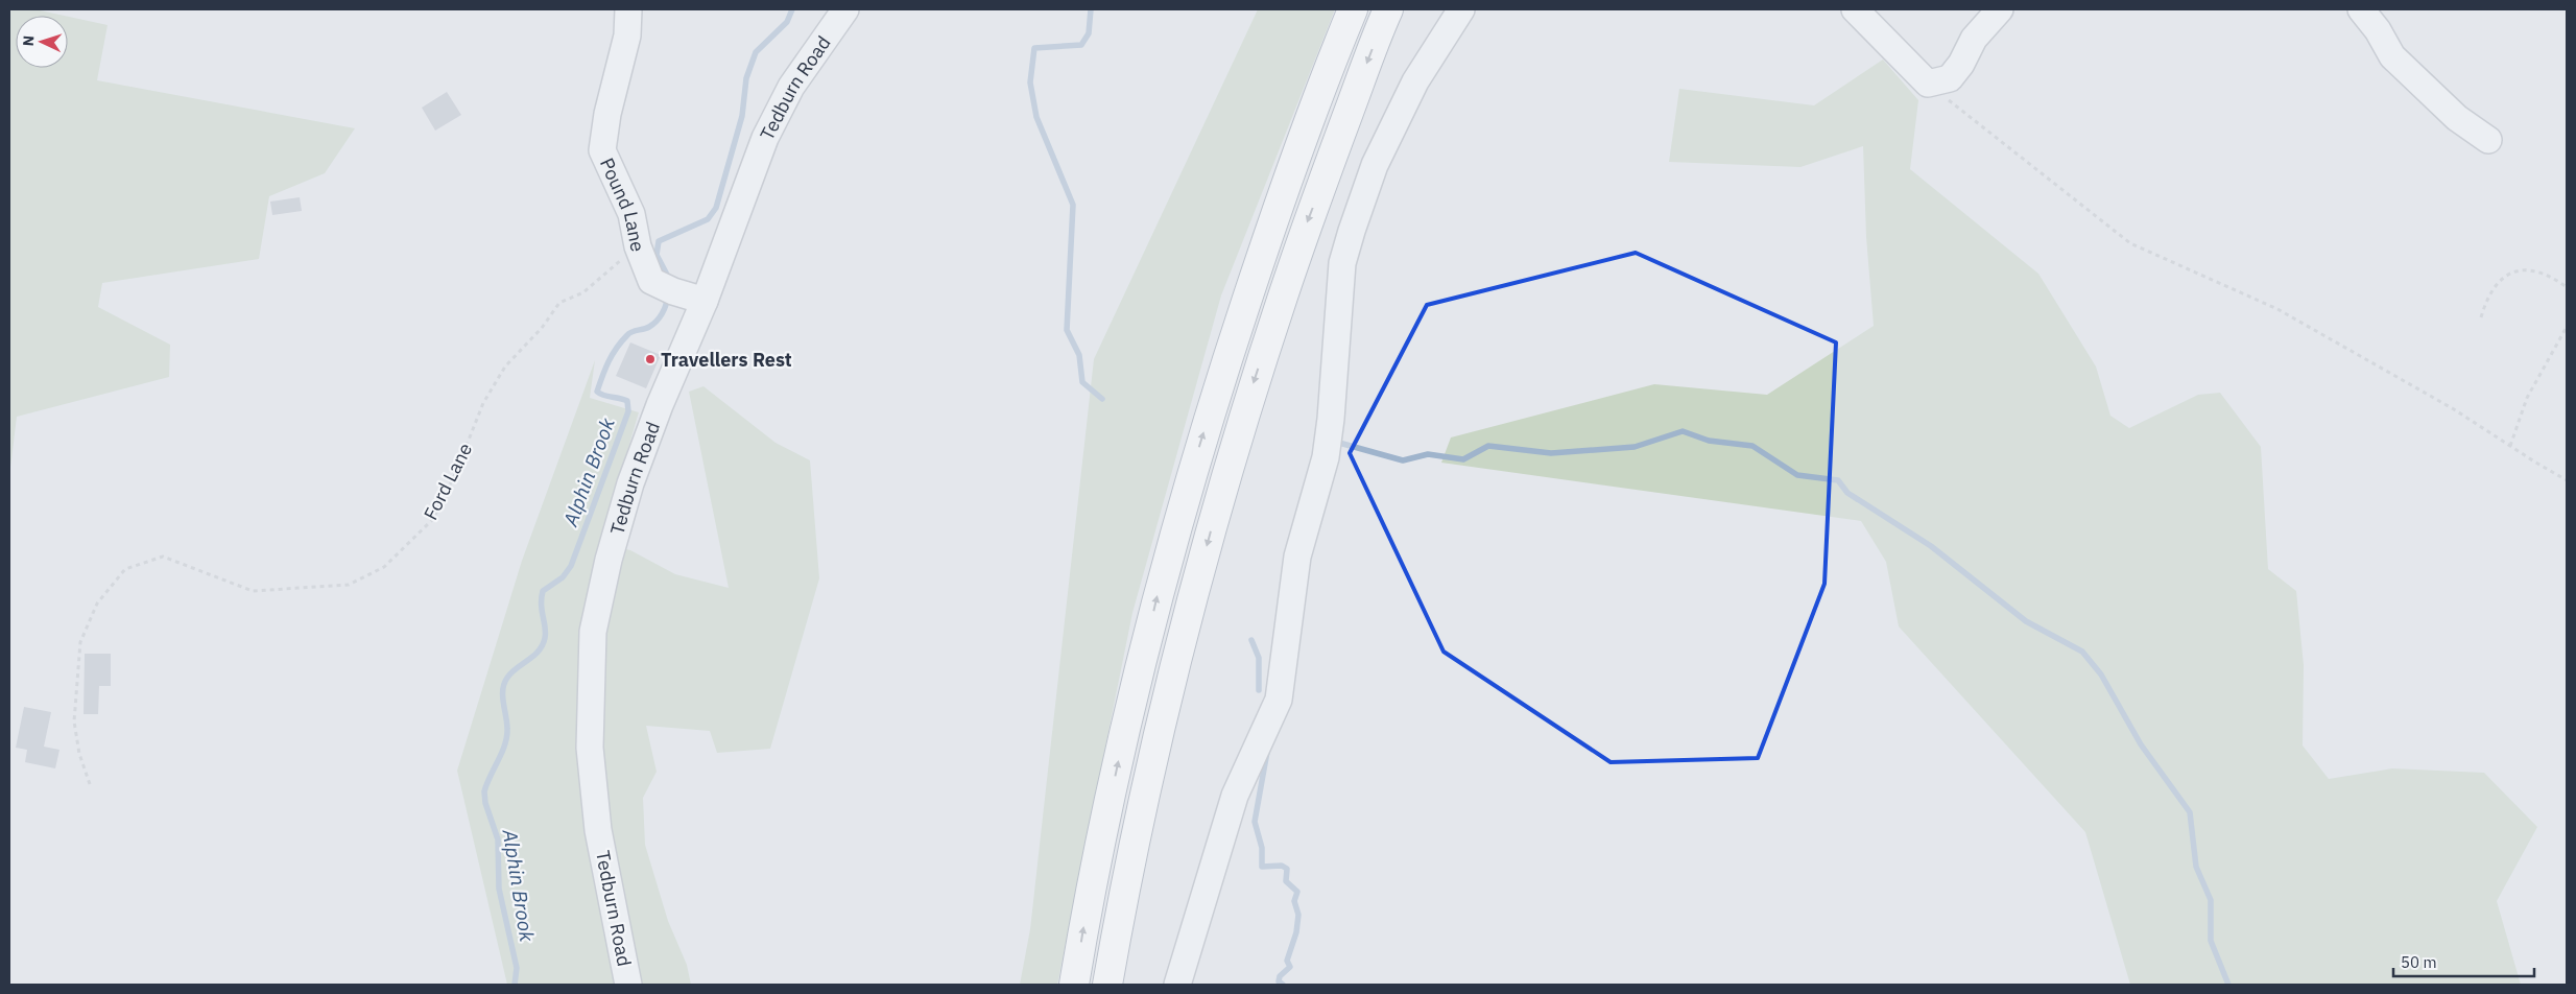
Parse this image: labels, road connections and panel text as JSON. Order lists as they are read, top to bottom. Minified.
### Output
{"streets":{"street":["Tedburn Road","Pound Lane"],"path":["Ford Lane"]},"crossings":[["Tedburn Road","Pound Lane"],["Pound Lane","Ford Lane"]],"water":["Alphin Brook"],"places":["Travellers Rest"],"scale_bar":"50 m","north":"left"}
